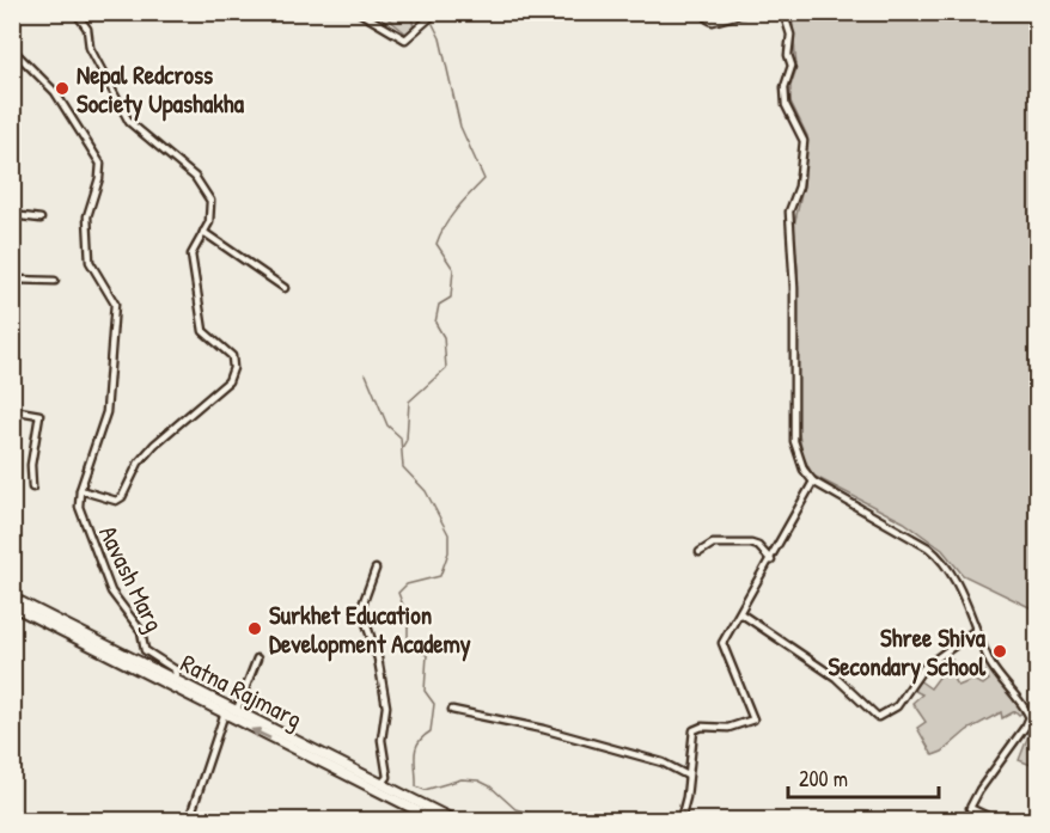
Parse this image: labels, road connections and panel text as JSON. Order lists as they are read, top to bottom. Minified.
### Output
{"streets":{"main road":["Ratna Rajmarg"],"street":["Aavash Marg"]},"crossings":[["Aavash Marg","Ratna Rajmarg"]],"places":["Nepal Redcross Society Upashakha","Surkhet Education Development Academy","Shree Shiva Secondary School"],"scale_bar":"200 m"}
